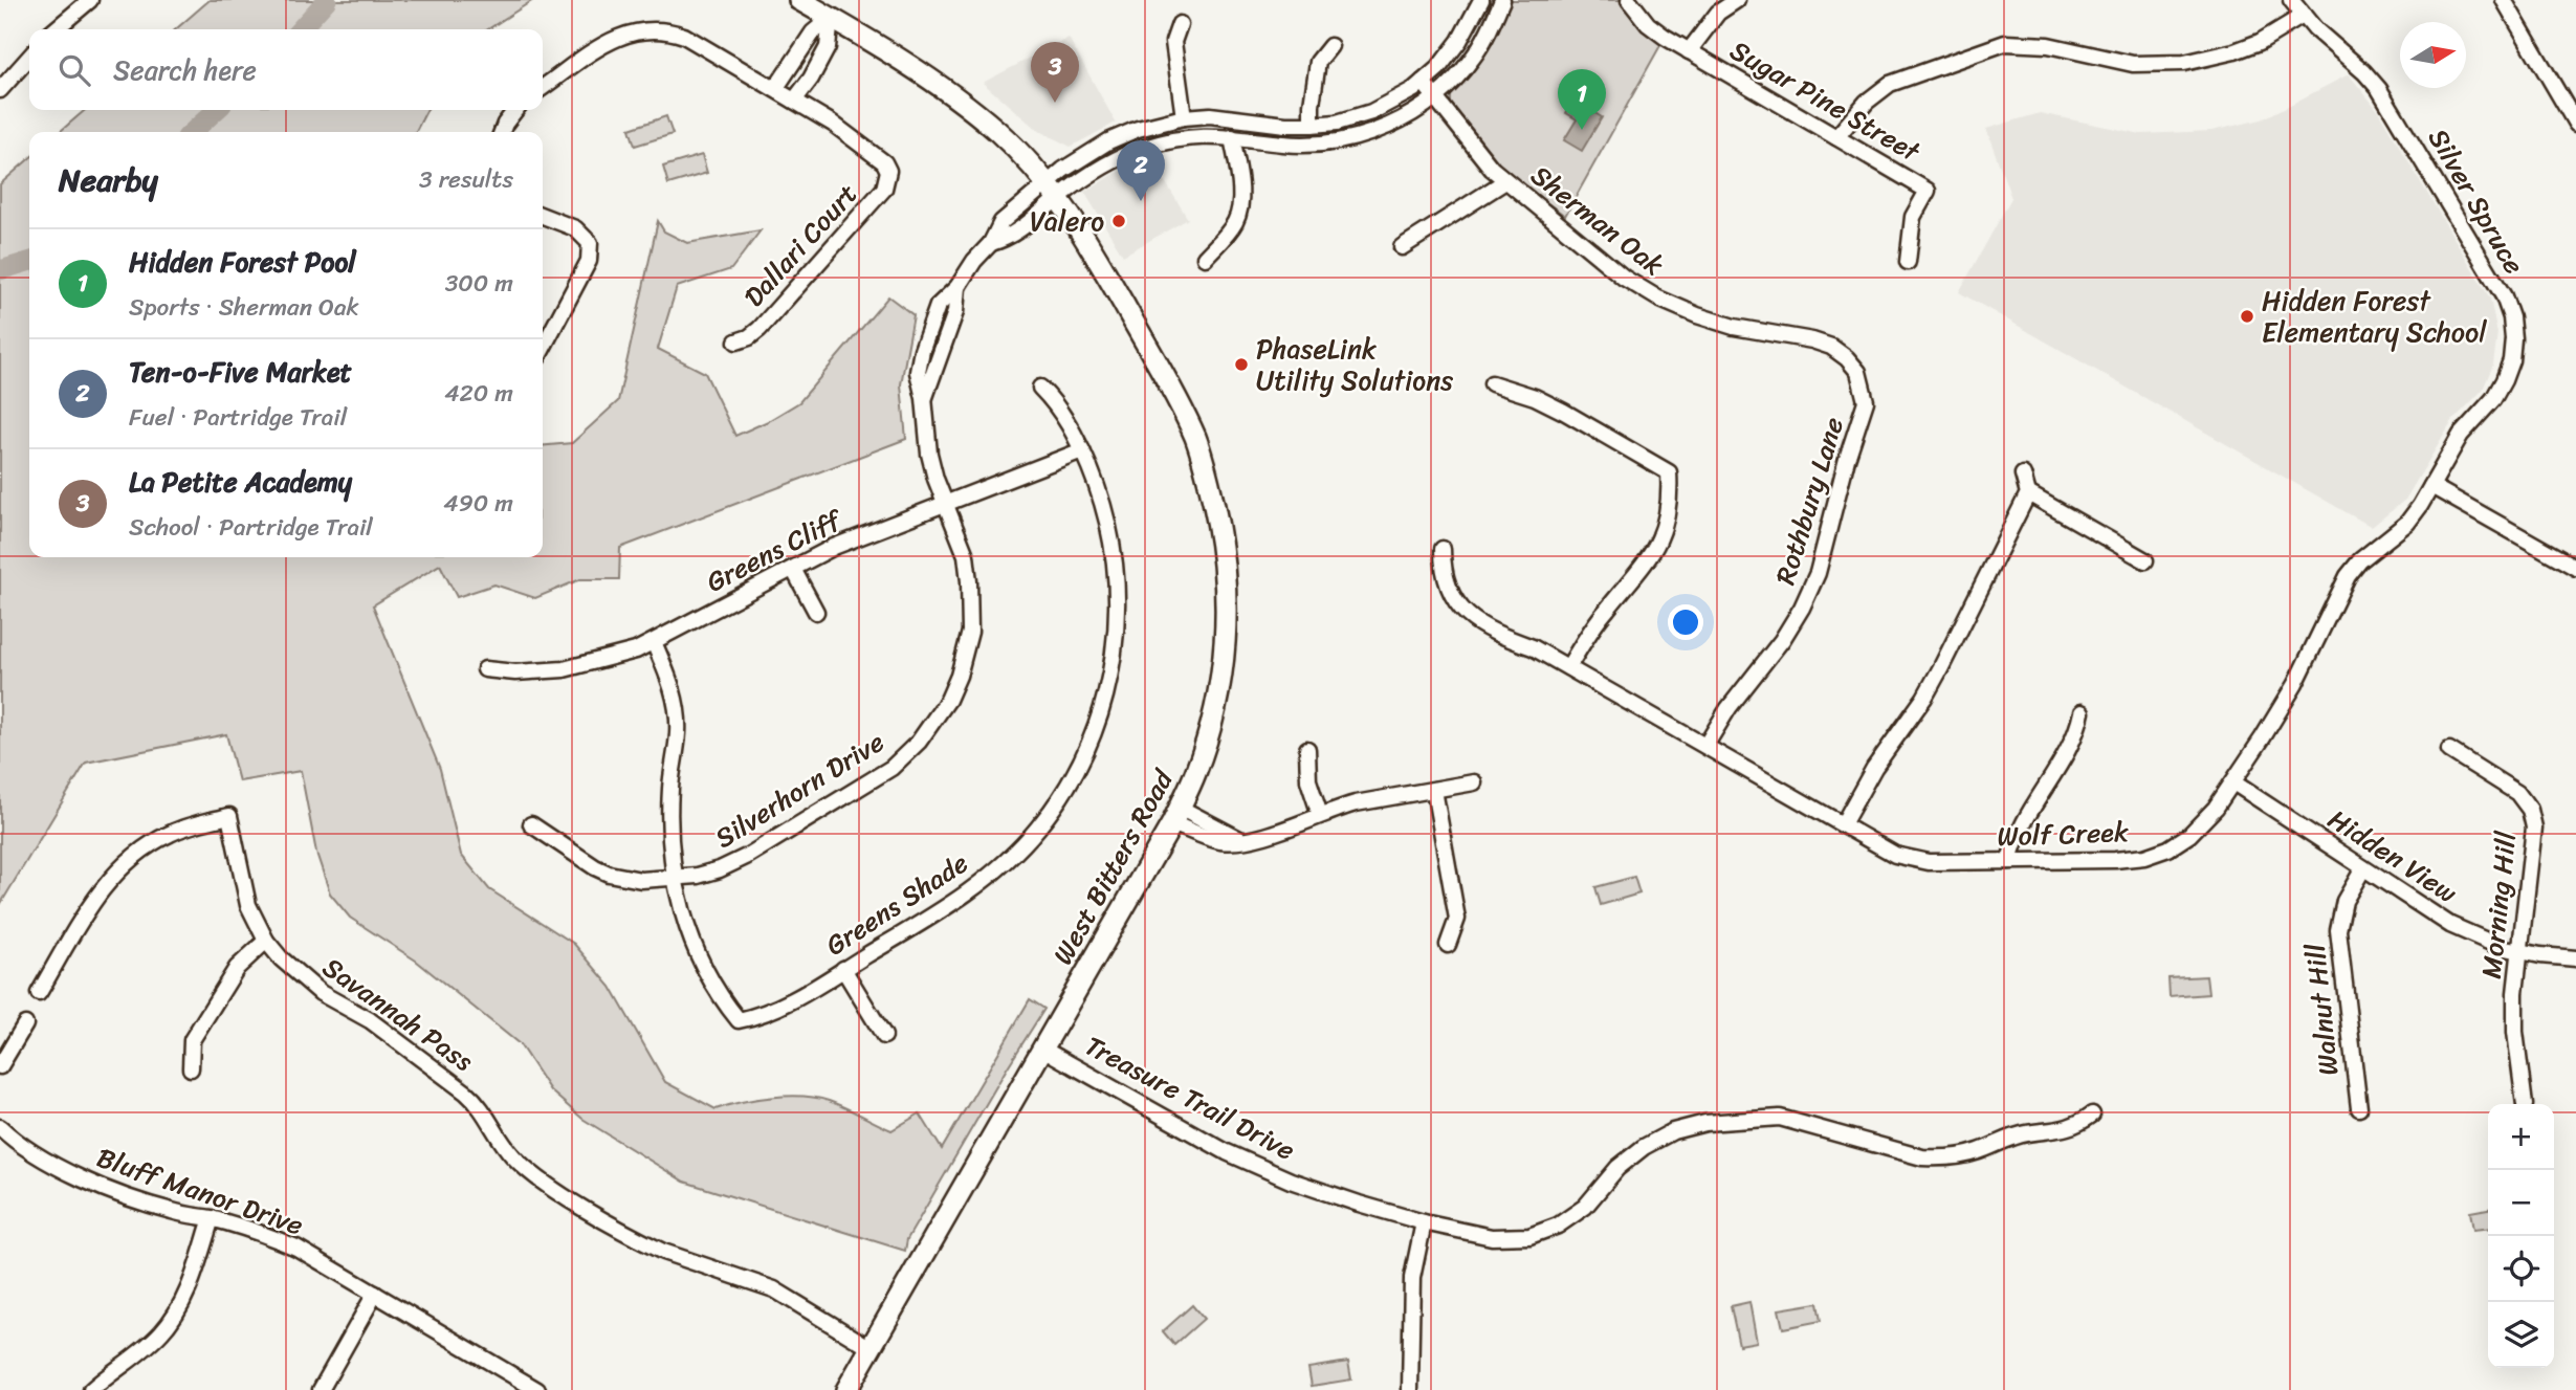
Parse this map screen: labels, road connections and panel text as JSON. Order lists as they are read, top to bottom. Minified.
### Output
{"streets":{"main road":["West Bitters Road"],"street":["Sugar Pine Street","Silver Spruce","Sherman Oak","Dallari Court","Rothbury Lane","Greens Cliff","Silverhorn Drive","Wolf Creek","Hidden View","Greens Shade","Morning Hill","Walnut Hill","Savannah Pass","Treasure Trail Drive","Bluff Manor Drive"]},"crossings":[["Silver Spruce","Wolf Creek"],["Sherman Oak","Rothbury Lane"],["Rothbury Lane","Wolf Creek"],["Greens Cliff","Silverhorn Drive"],["Greens Cliff","Greens Shade"],["Silverhorn Drive","West Bitters Road"],["Silverhorn Drive","Greens Shade"],["Wolf Creek","Hidden View"],["Hidden View","Morning Hill"],["Hidden View","Walnut Hill"],["West Bitters Road","Savannah Pass"],["West Bitters Road","Treasure Trail Drive"]],"places":["Valero","Hidden Forest Elementary School","PhaseLink Utility Solutions"],"north":"right","page":{"search":"Search here","pins":["3","1","2"],"heading":["Nearby","3 results"],"list":[{"mark":"1","name":"Hidden Forest Pool","note":"Sports · Sherman Oak","value":"300 m"},{"mark":"2","name":"Ten-o-Five Market","note":"Fuel · Partridge Trail","value":"420 m"},{"mark":"3","name":"La Petite Academy","note":"School · Partridge Trail","value":"490 m"}],"map_buttons":["+","−"]}}
